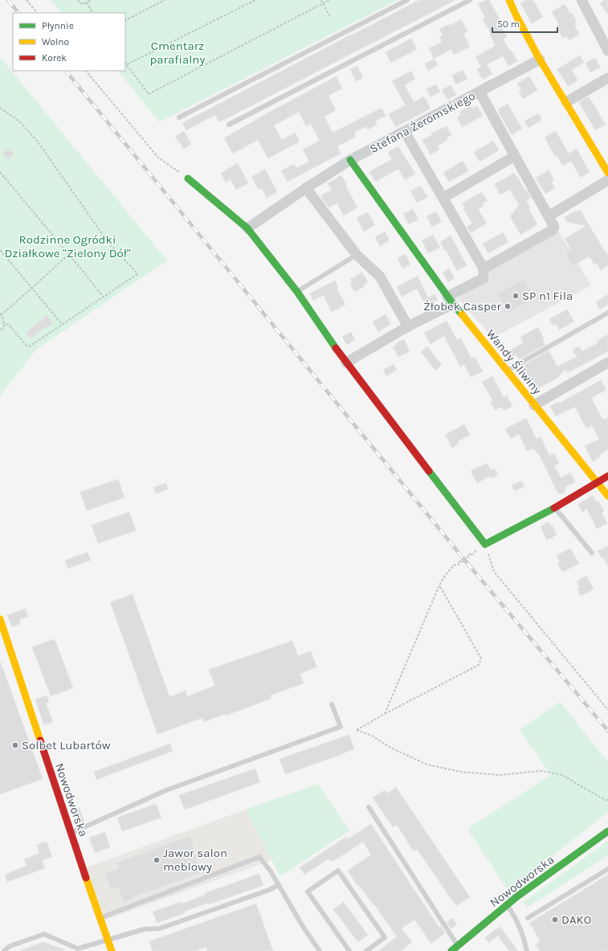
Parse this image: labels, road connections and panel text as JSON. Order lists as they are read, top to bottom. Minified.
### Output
{"streets":{"street":["Stefana Żeromskiego","Wandy Śliwiny","Nowodworska"]},"crossings":[["Stefana Żeromskiego","Wandy Śliwiny"]],"parks":["Cmentarz parafialny","Rodzinne Ogródki Działkowe \"Zielony Dół\""],"places":["SP n1 Fila","Żłobek Casper","Solbet Lubartów","Jawor salon meblowy","DAKO"],"legend":["Płynnie","Wolno","Korek"],"scale_bar":"50 m"}
